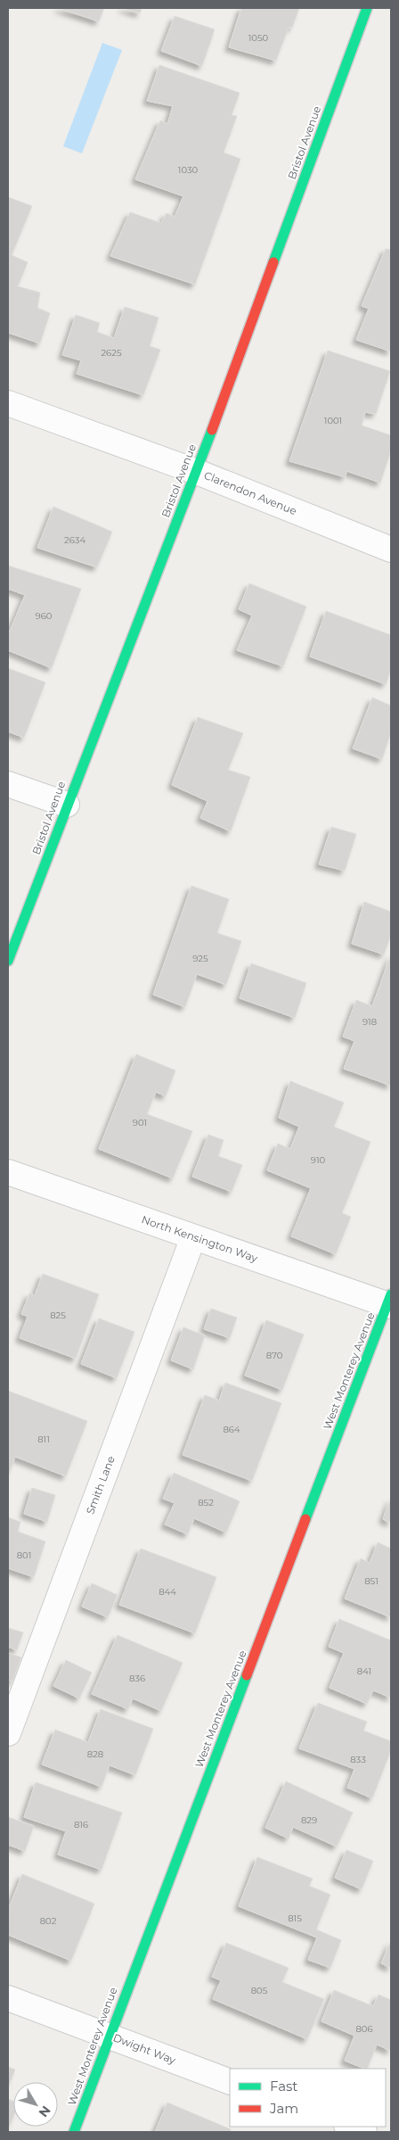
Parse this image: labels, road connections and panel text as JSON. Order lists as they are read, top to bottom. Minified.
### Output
{"streets":{"street":["Bristol Avenue","Clarendon Avenue","North Kensington Way","West Monterey Avenue","Smith Lane","Dwight Way"]},"crossings":[["Bristol Avenue","Clarendon Avenue"],["North Kensington Way","West Monterey Avenue"],["North Kensington Way","Smith Lane"],["West Monterey Avenue","Dwight Way"]],"house_numbers":["1050","1030","2625","1001","2634","960","925","918","901","910","825","870","864","811","852","801","851","844","841","836","828","833","829","816","815","802","805","806"],"legend":["Fast","Jam"],"north":"bottom right"}
